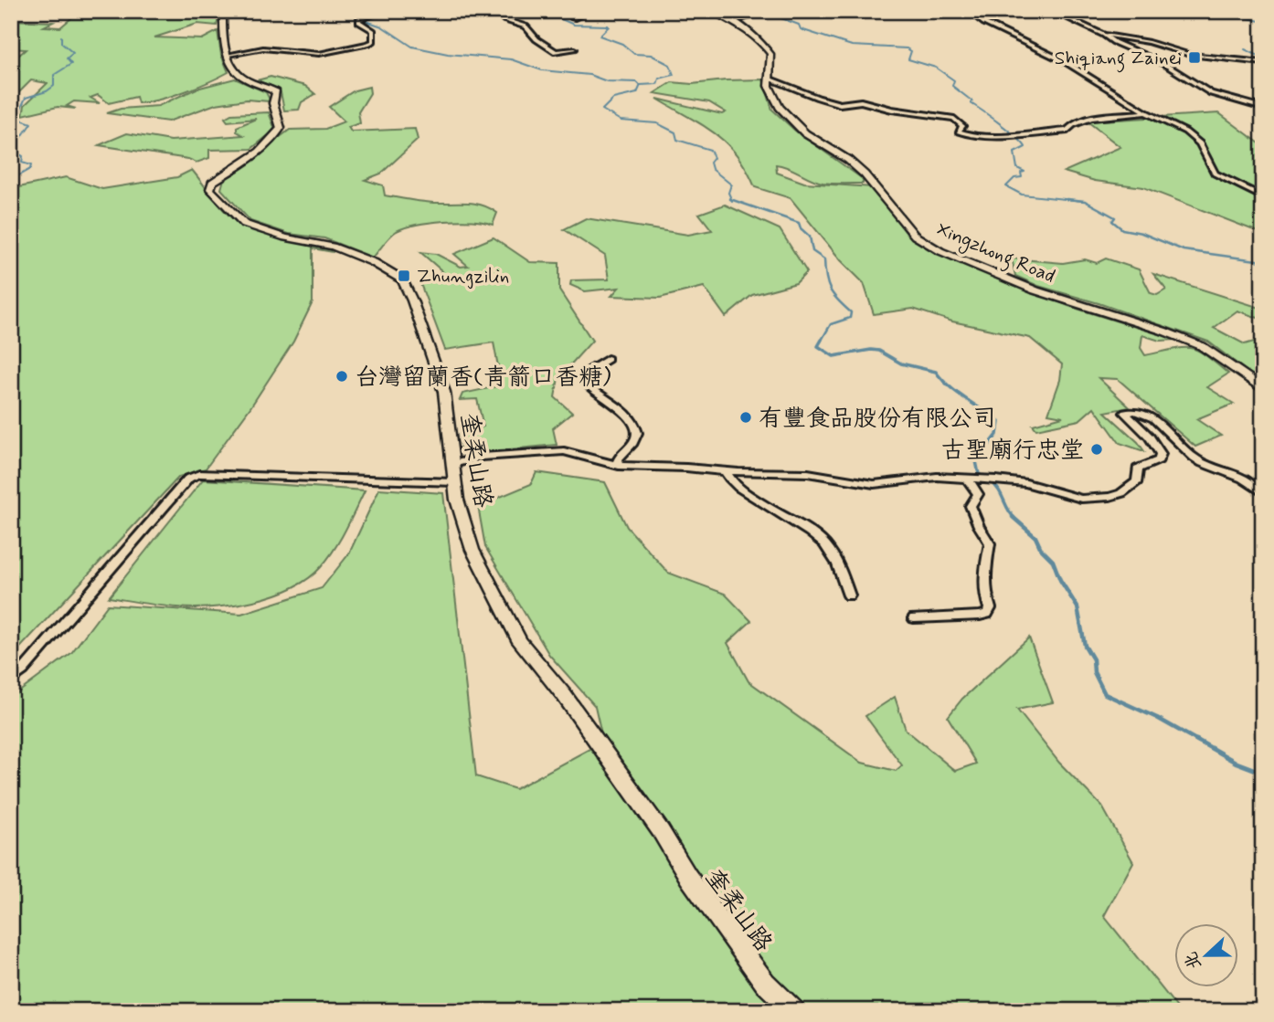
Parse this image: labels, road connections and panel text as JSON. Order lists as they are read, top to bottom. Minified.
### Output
{"streets":{"street":["Xingzhong Road","奎柔山路"]},"places":{"transit":["Shiqiang Zainei","Zhungzilin"],"other":["台灣留蘭香(青箭口香糖)","有豐食品股份有限公司","古聖廟行忠堂"]},"north":"left"}
